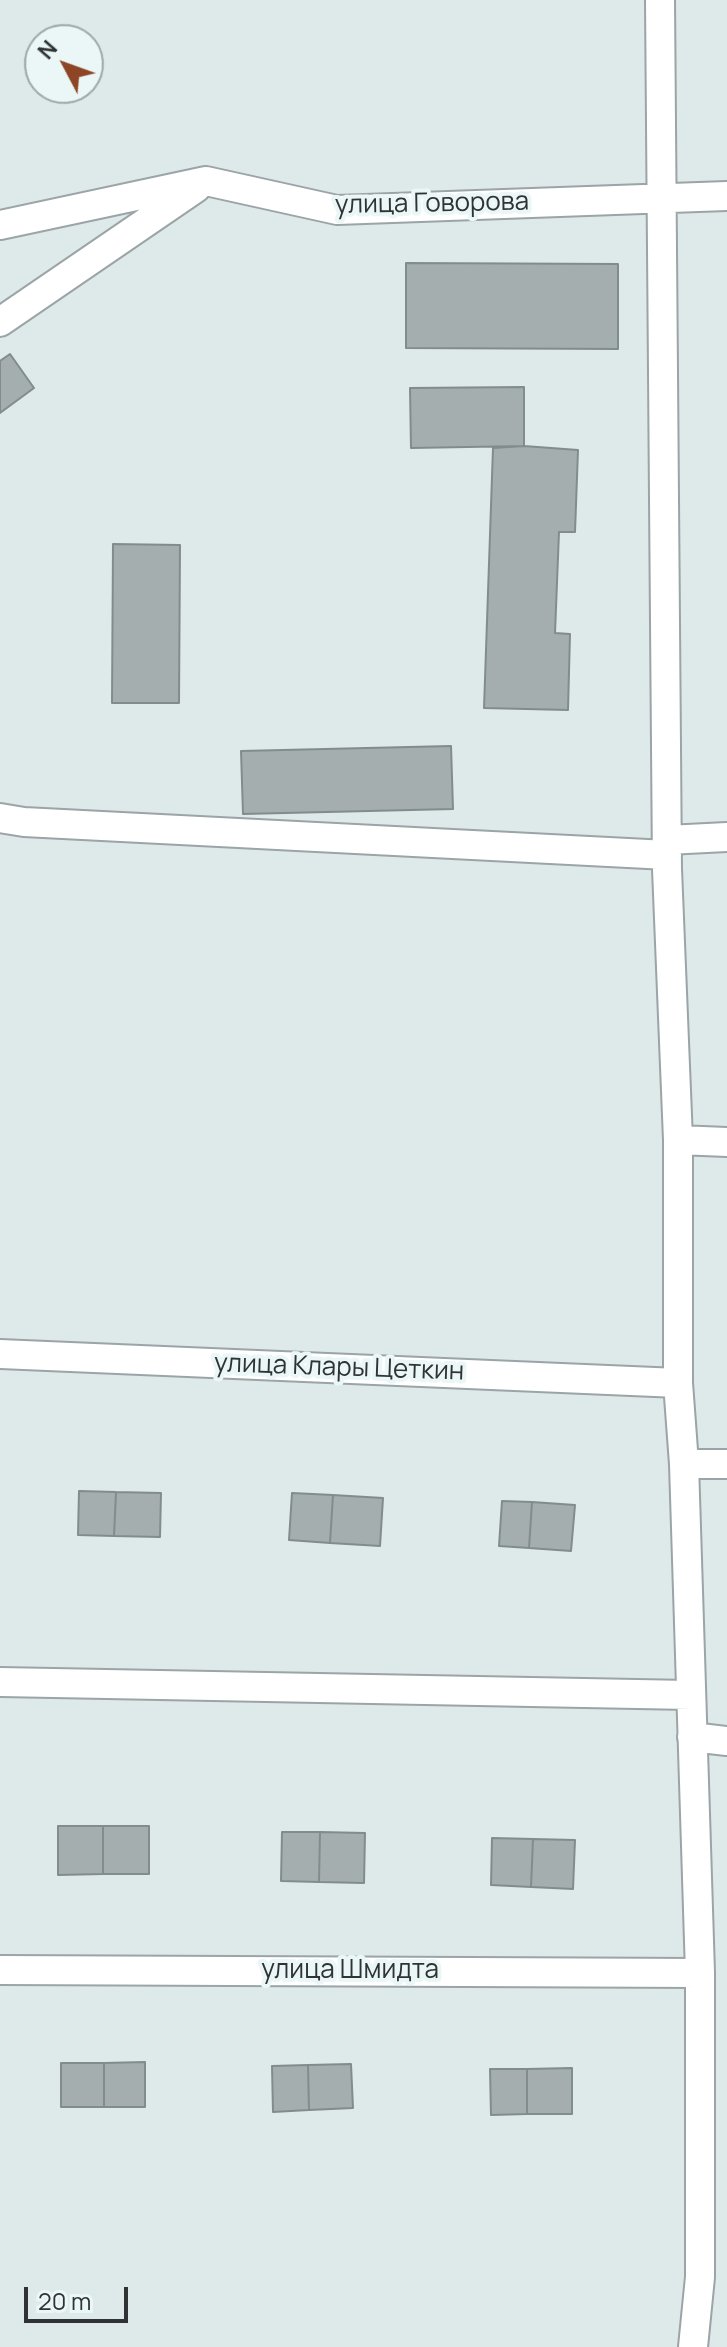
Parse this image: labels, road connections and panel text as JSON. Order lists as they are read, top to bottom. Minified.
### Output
{"streets":{"street":["улица Говорова","улица Клары Цеткин","улица Шмидта"]},"scale_bar":"20 m","north":"top left"}
